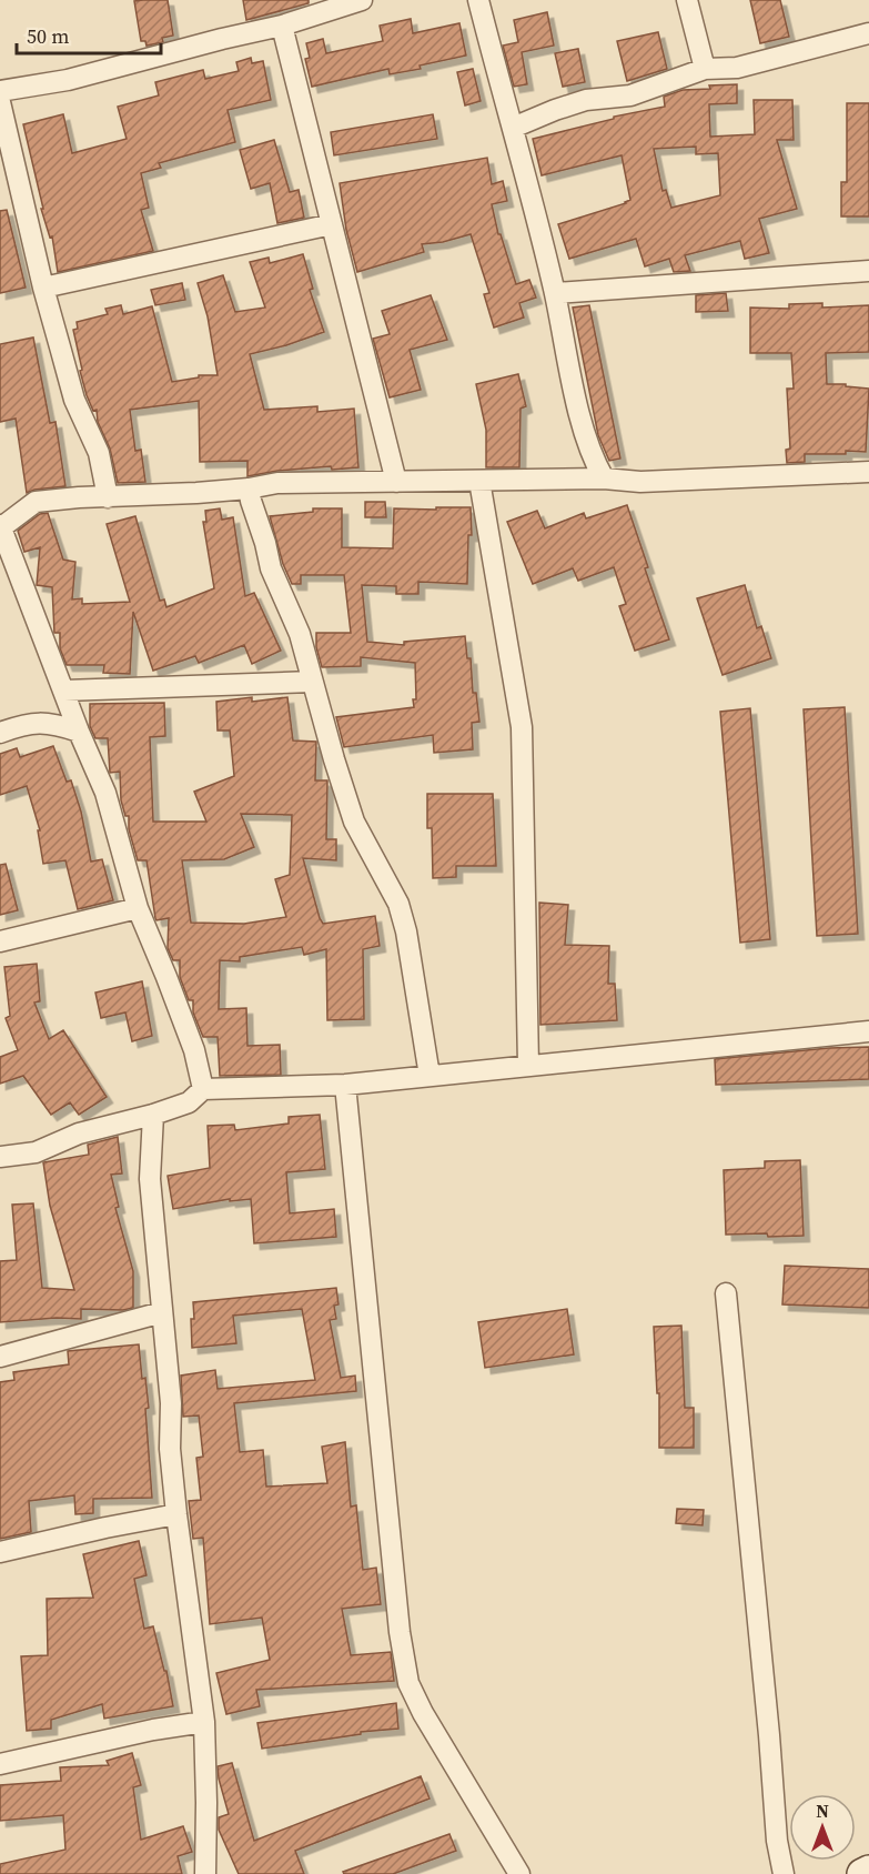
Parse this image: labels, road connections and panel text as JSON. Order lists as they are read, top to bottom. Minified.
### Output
{"scale_bar":"50 m","north":"top"}
